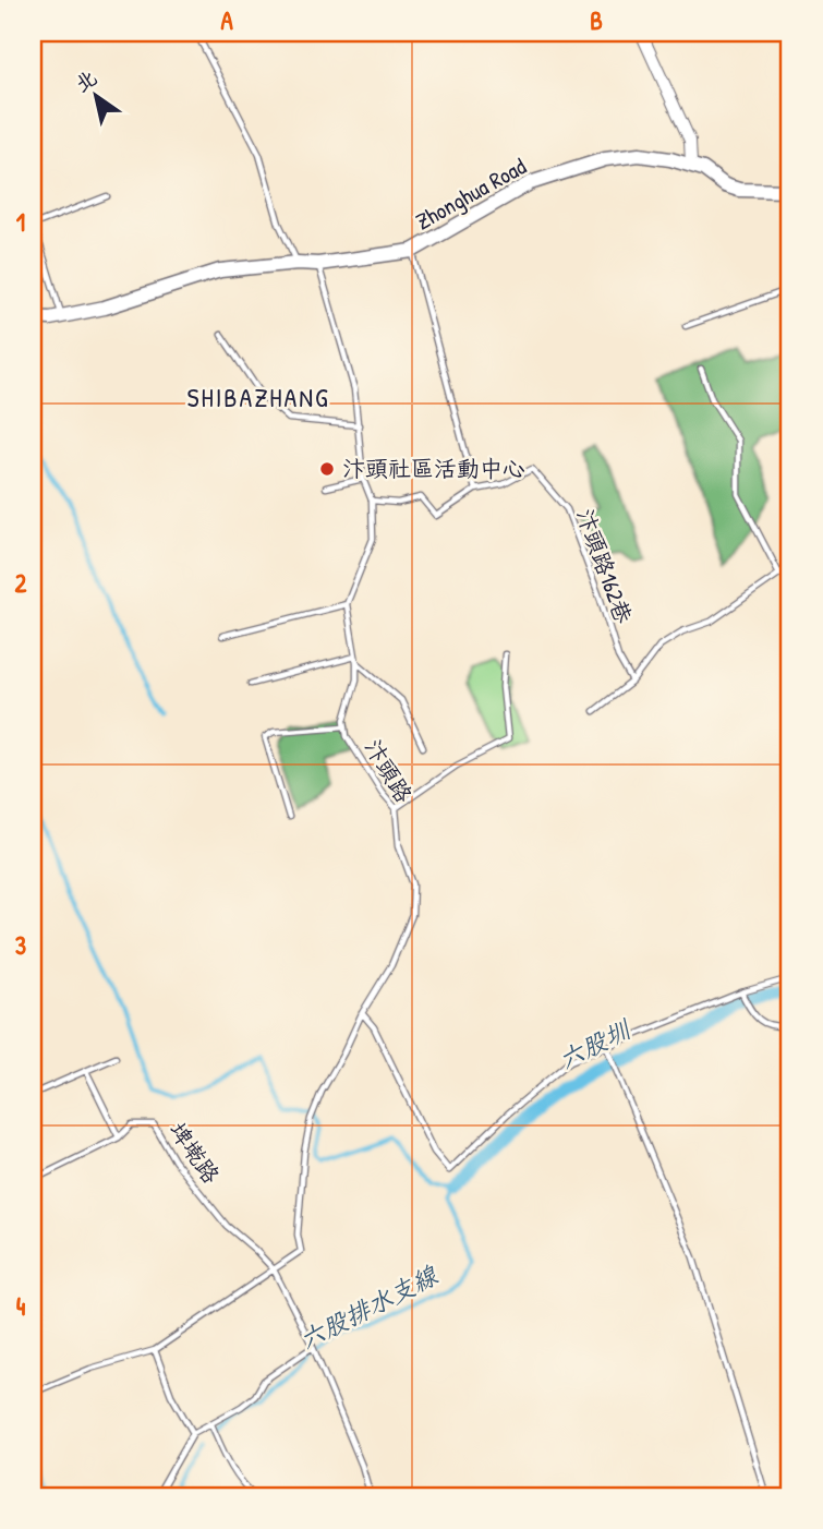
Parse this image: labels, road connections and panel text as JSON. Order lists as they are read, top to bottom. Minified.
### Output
{"streets":{"street":["Zhonghua Road"],"lane":["汴頭路162巷","汴頭路","埤墘路"]},"crossings":[["汴頭路","埤墘路"]],"districts":["SHIBAZHANG"],"water":["六股圳","六股排水支線"],"places":["汴頭社區活動中心"],"north":"top left","grid":{"columns":["A","B"],"rows":["1","2","3","4"]}}
